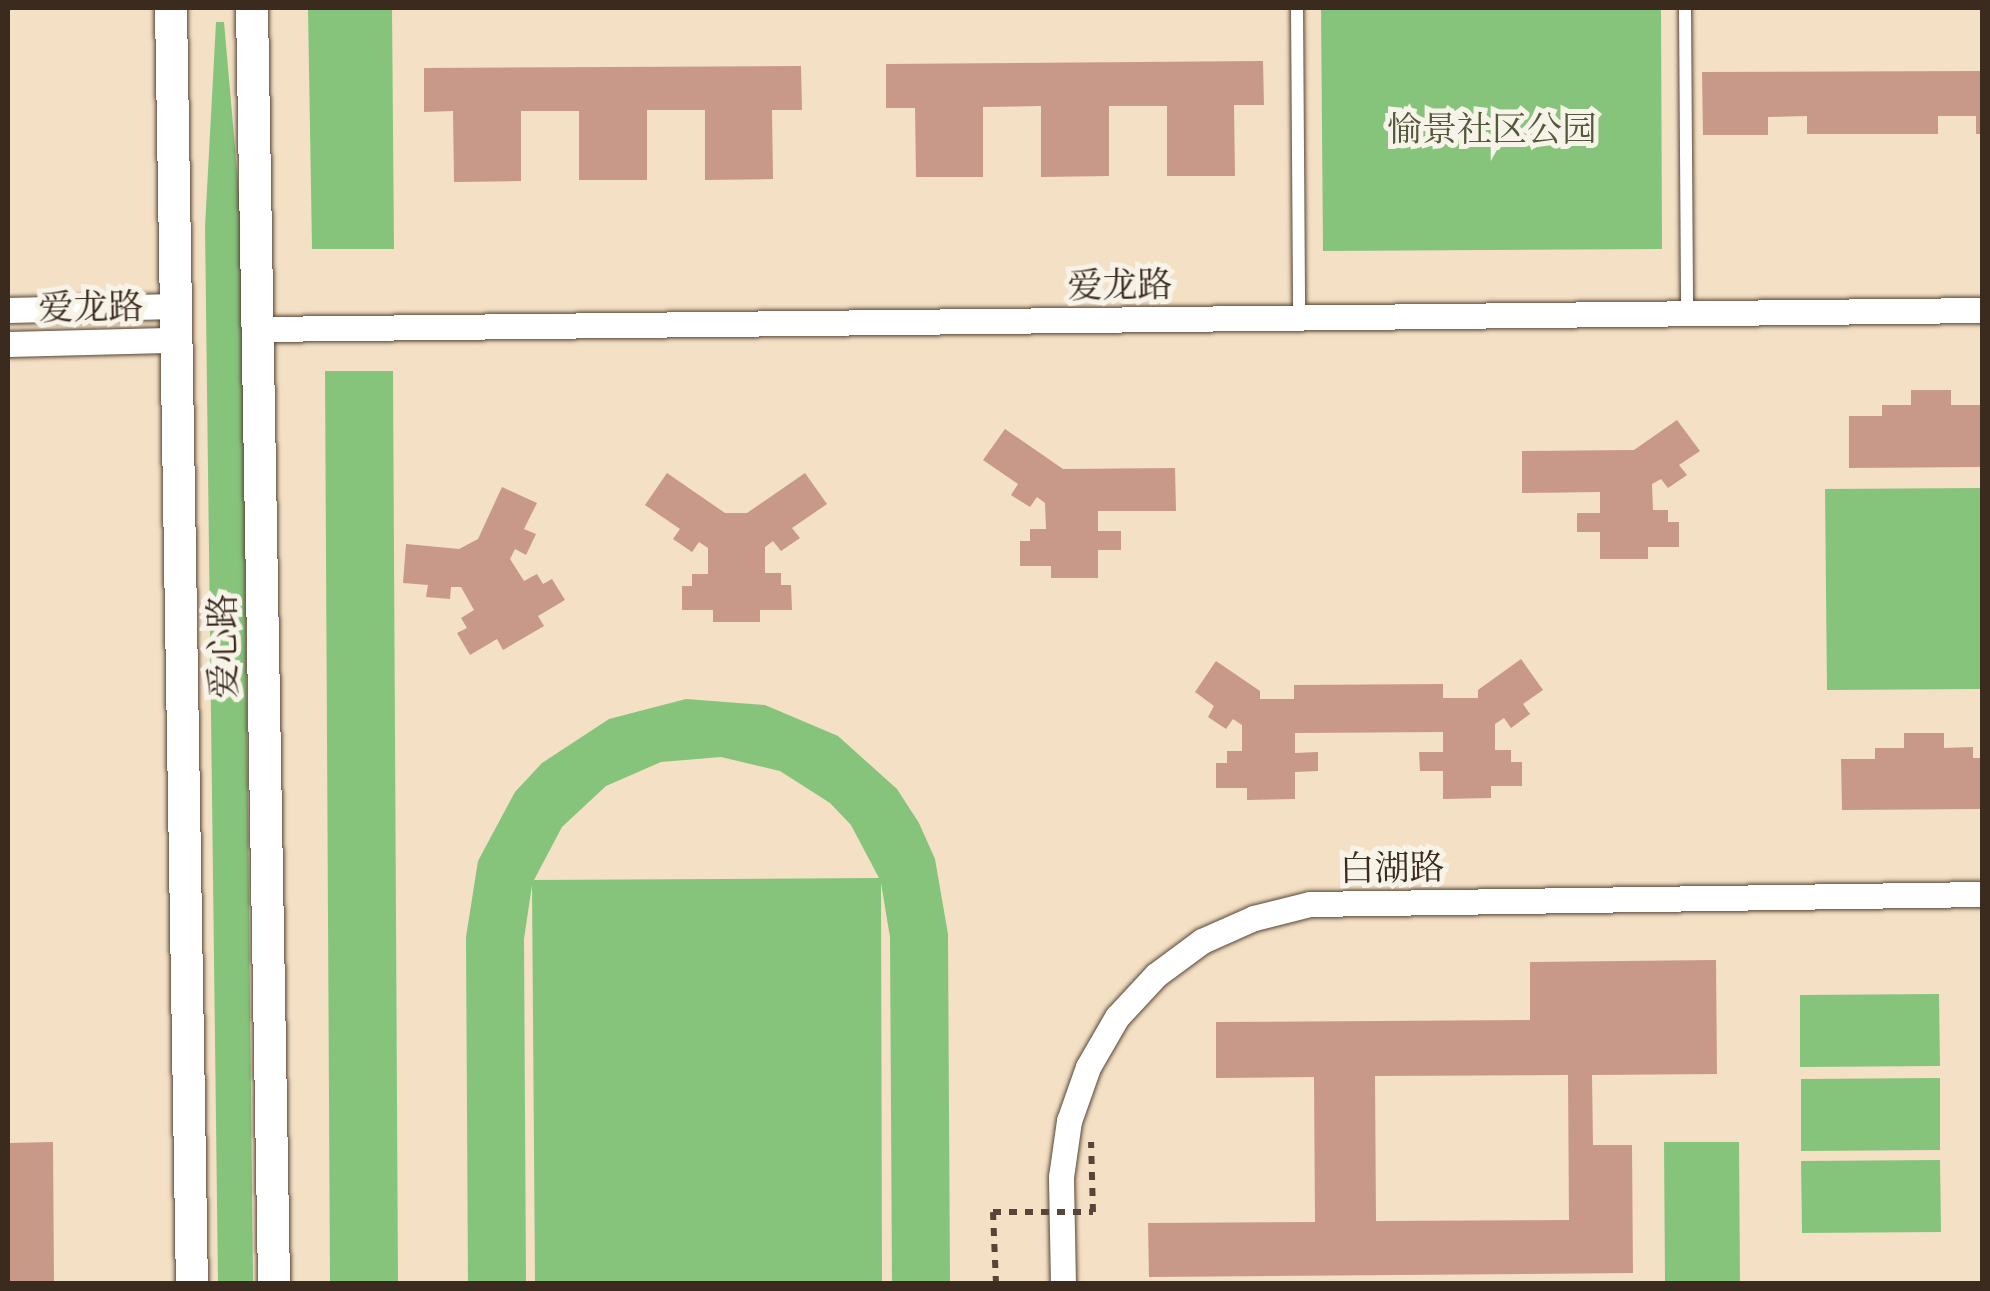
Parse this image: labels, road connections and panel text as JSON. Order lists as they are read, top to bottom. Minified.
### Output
{"streets":{"street":["爱龙路","爱心路","白湖路"]},"crossings":[["爱龙路","爱心路"]],"parks":["愉景社区公园"]}
